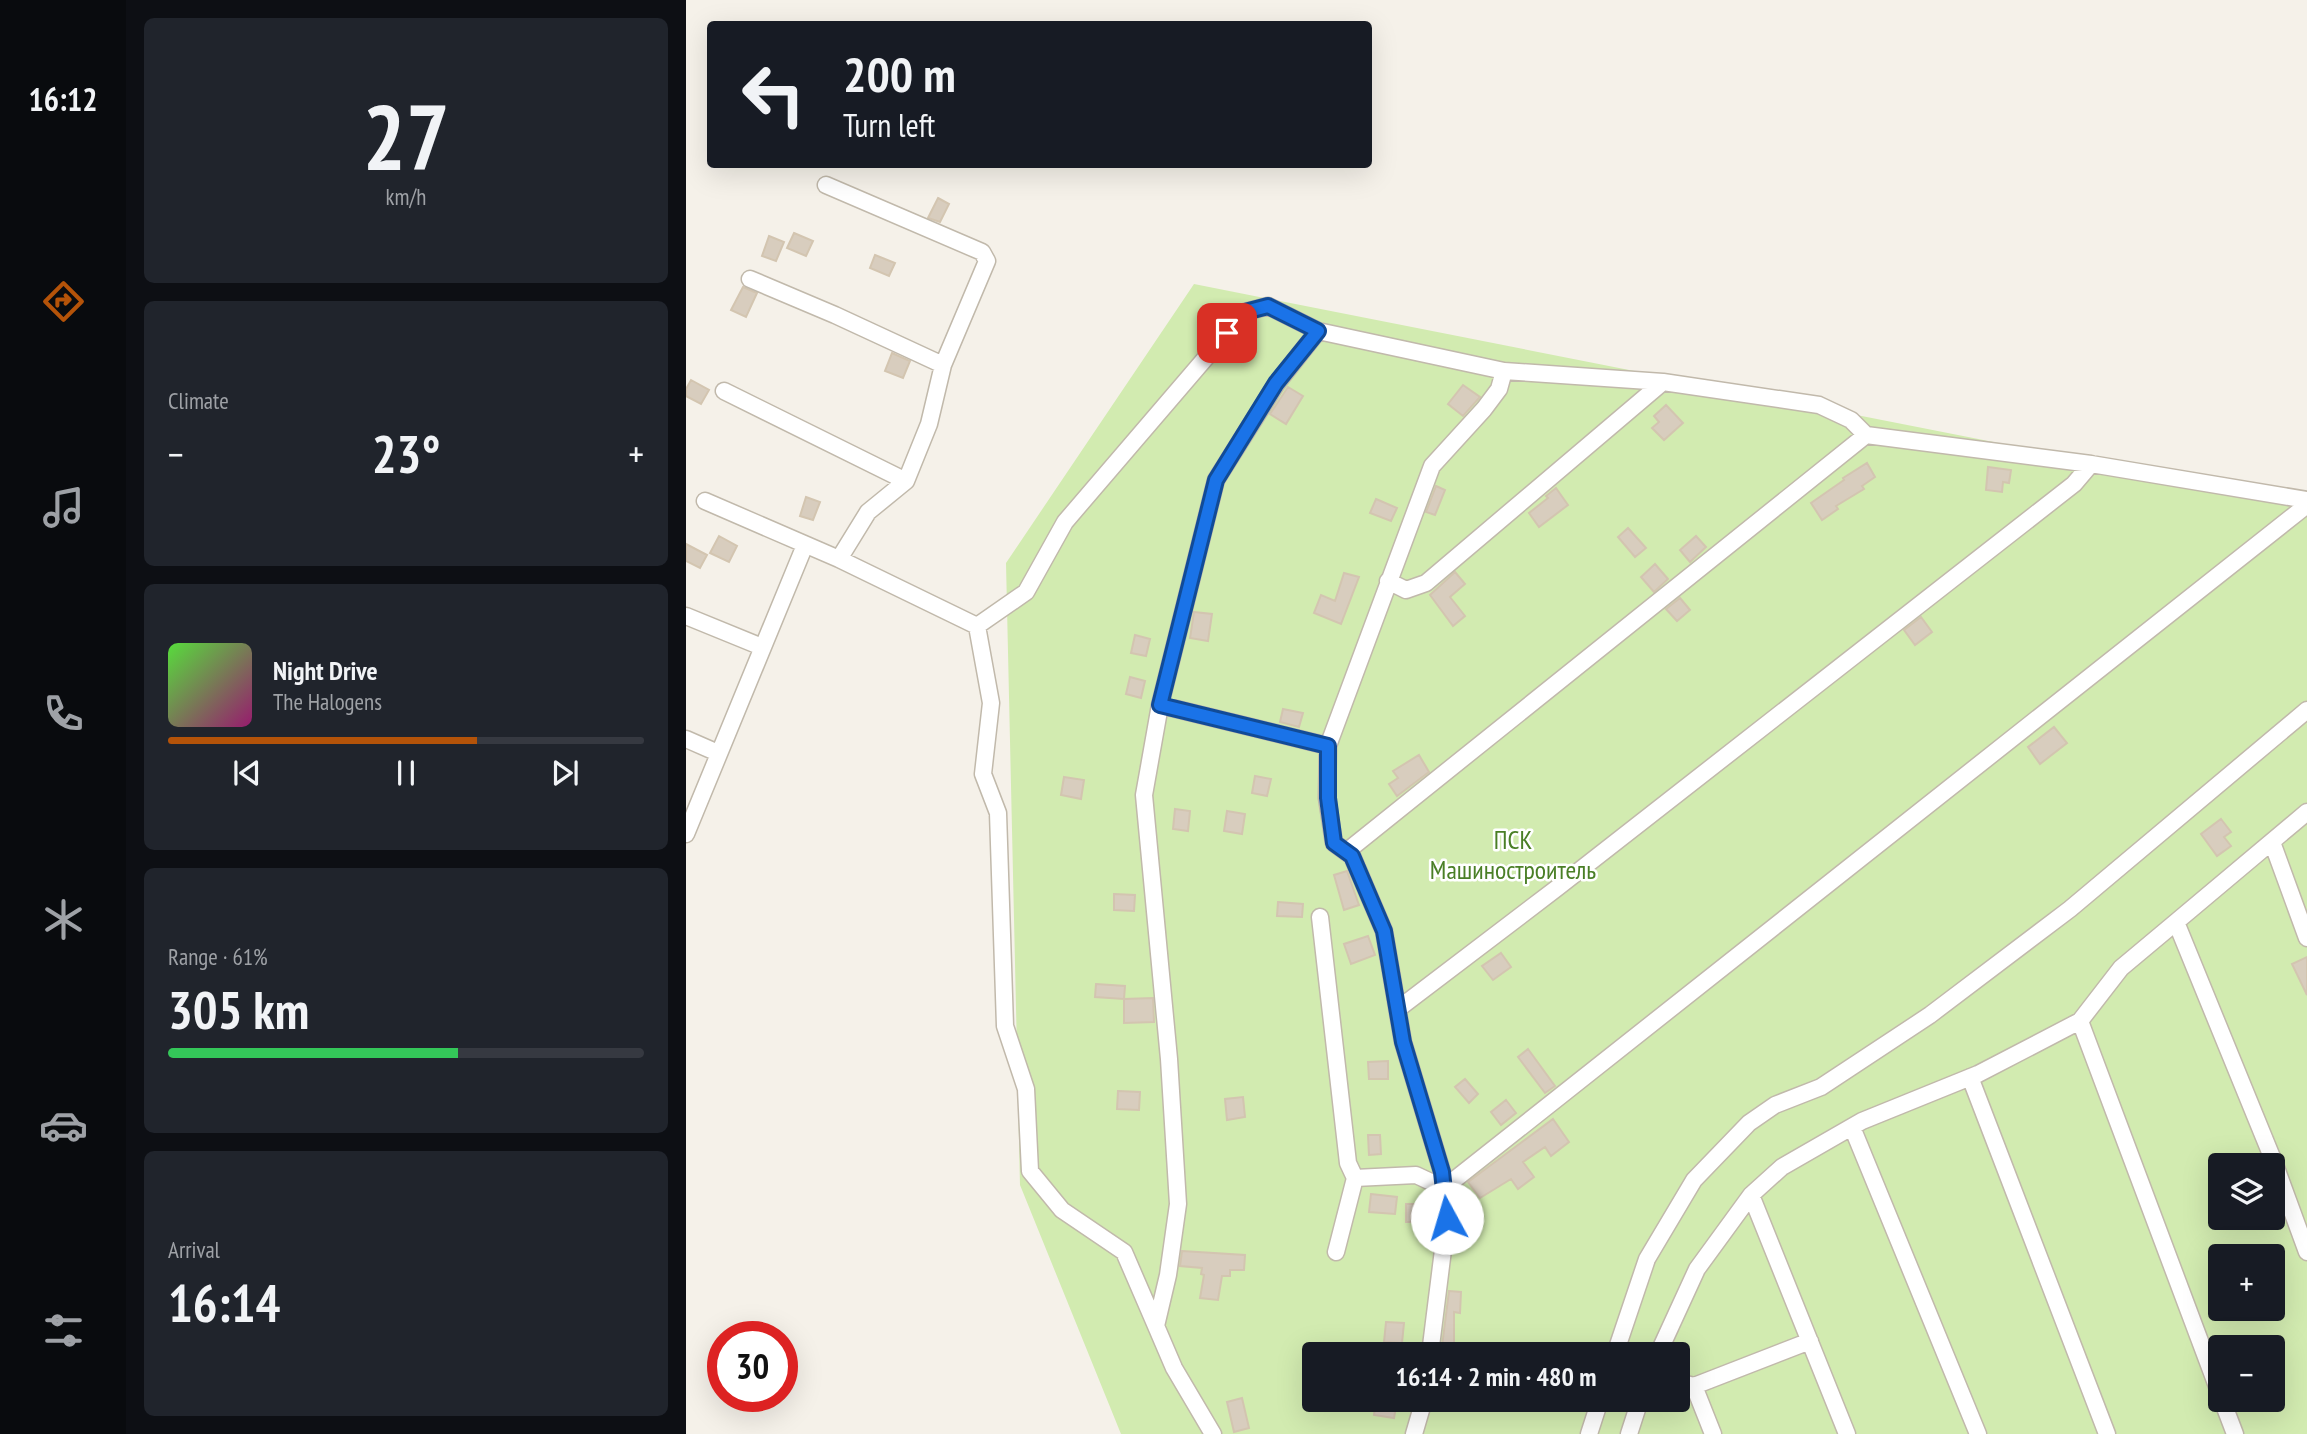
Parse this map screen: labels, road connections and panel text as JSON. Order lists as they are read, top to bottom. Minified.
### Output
{"parks":["ПСК Машиностроитель"],"page":{"tabs":"16:12","tile":[["27","km/h"],"Climate",["Range · 61%","305 km"],["Arrival","16:14"]],"turn":["200 m","Turn left"],"heat":["−","23°","+"],"song":["Night Drive","The Halogens"],"map_buttons":["+","−"],"limit":"30","trip":"16:14 · 2 min · 480 m"}}
